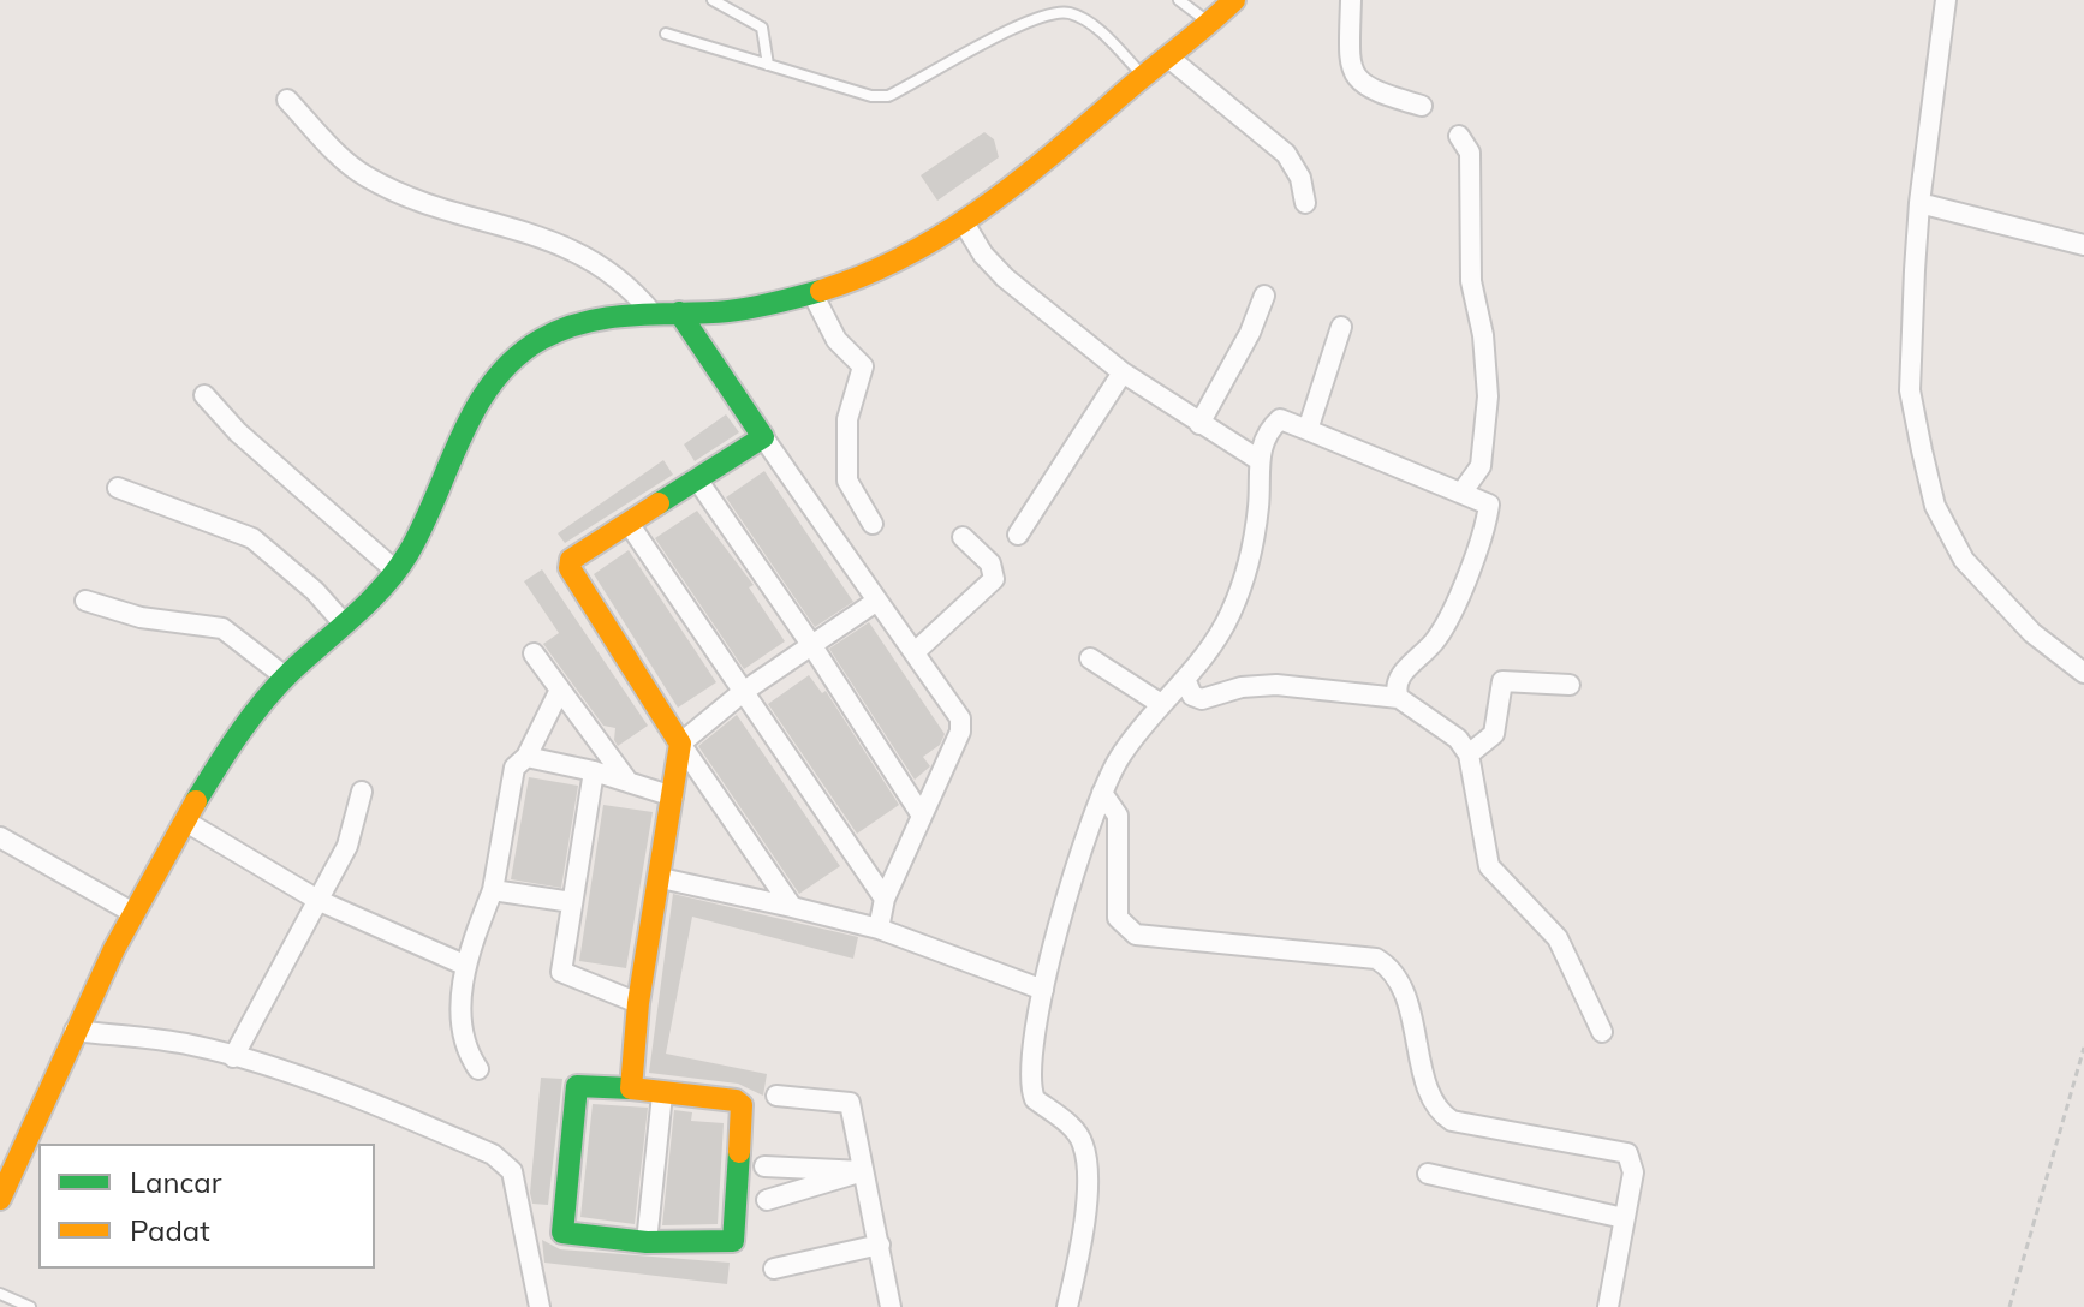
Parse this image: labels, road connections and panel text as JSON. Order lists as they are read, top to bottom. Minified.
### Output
{"legend":["Lancar","Padat"]}
